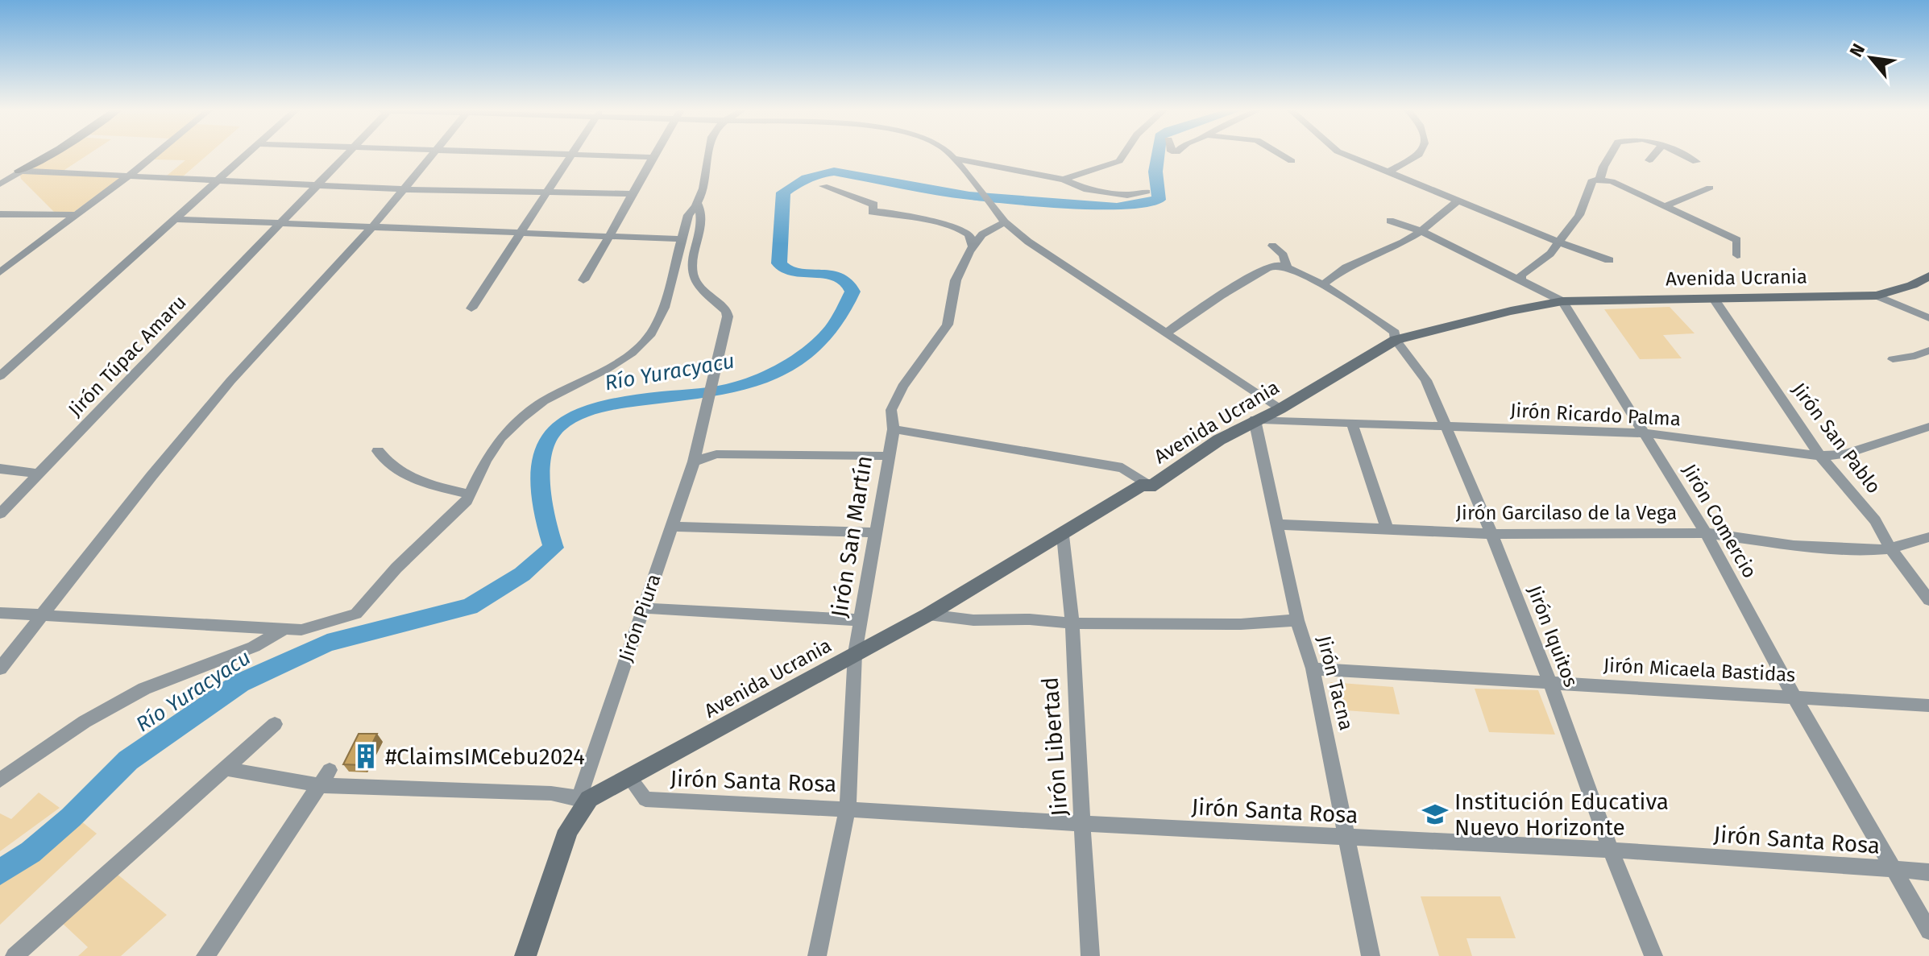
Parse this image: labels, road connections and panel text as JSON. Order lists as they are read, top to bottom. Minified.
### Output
{"streets":{"main road":["Avenida Ucrania","Jirón Piura"],"street":["Jirón Túpac Amaru","Jirón Ricardo Palma","Jirón San Pablo","Jirón Garcilaso de la Vega","Jirón Comercio","Jirón San Martín","Jirón Iquitos","Jirón Micaela Bastidas","Jirón Tacna","Jirón Libertad","Jirón Santa Rosa"]},"crossings":[["Avenida Ucrania","Jirón Ricardo Palma"],["Avenida Ucrania","Jirón San Pablo"],["Avenida Ucrania","Jirón Comercio"],["Avenida Ucrania","Jirón San Martín"],["Avenida Ucrania","Jirón Piura"],["Avenida Ucrania","Jirón Iquitos"],["Avenida Ucrania","Jirón Tacna"],["Avenida Ucrania","Jirón Libertad"],["Avenida Ucrania","Jirón Santa Rosa"],["Jirón Ricardo Palma","Jirón San Pablo"],["Jirón Ricardo Palma","Jirón Comercio"],["Jirón Ricardo Palma","Jirón Iquitos"],["Jirón Ricardo Palma","Jirón Tacna"],["Jirón San Pablo","Jirón Garcilaso de la Vega"],["Jirón Garcilaso de la Vega","Jirón Comercio"],["Jirón Garcilaso de la Vega","Jirón Iquitos"],["Jirón Garcilaso de la Vega","Jirón Tacna"],["Jirón Comercio","Jirón Micaela Bastidas"],["Jirón Comercio","Jirón Santa Rosa"],["Jirón San Martín","Jirón Santa Rosa"],["Jirón Iquitos","Jirón Micaela Bastidas"],["Jirón Iquitos","Jirón Santa Rosa"],["Jirón Micaela Bastidas","Jirón Tacna"],["Jirón Tacna","Jirón Santa Rosa"],["Jirón Libertad","Jirón Santa Rosa"]],"water":["Río Yuracyacu"],"places":{"building":["#ClaimsIMCebu2024"],"school or university":["Institución Educativa Nuevo Horizonte"]},"north":"top left"}
